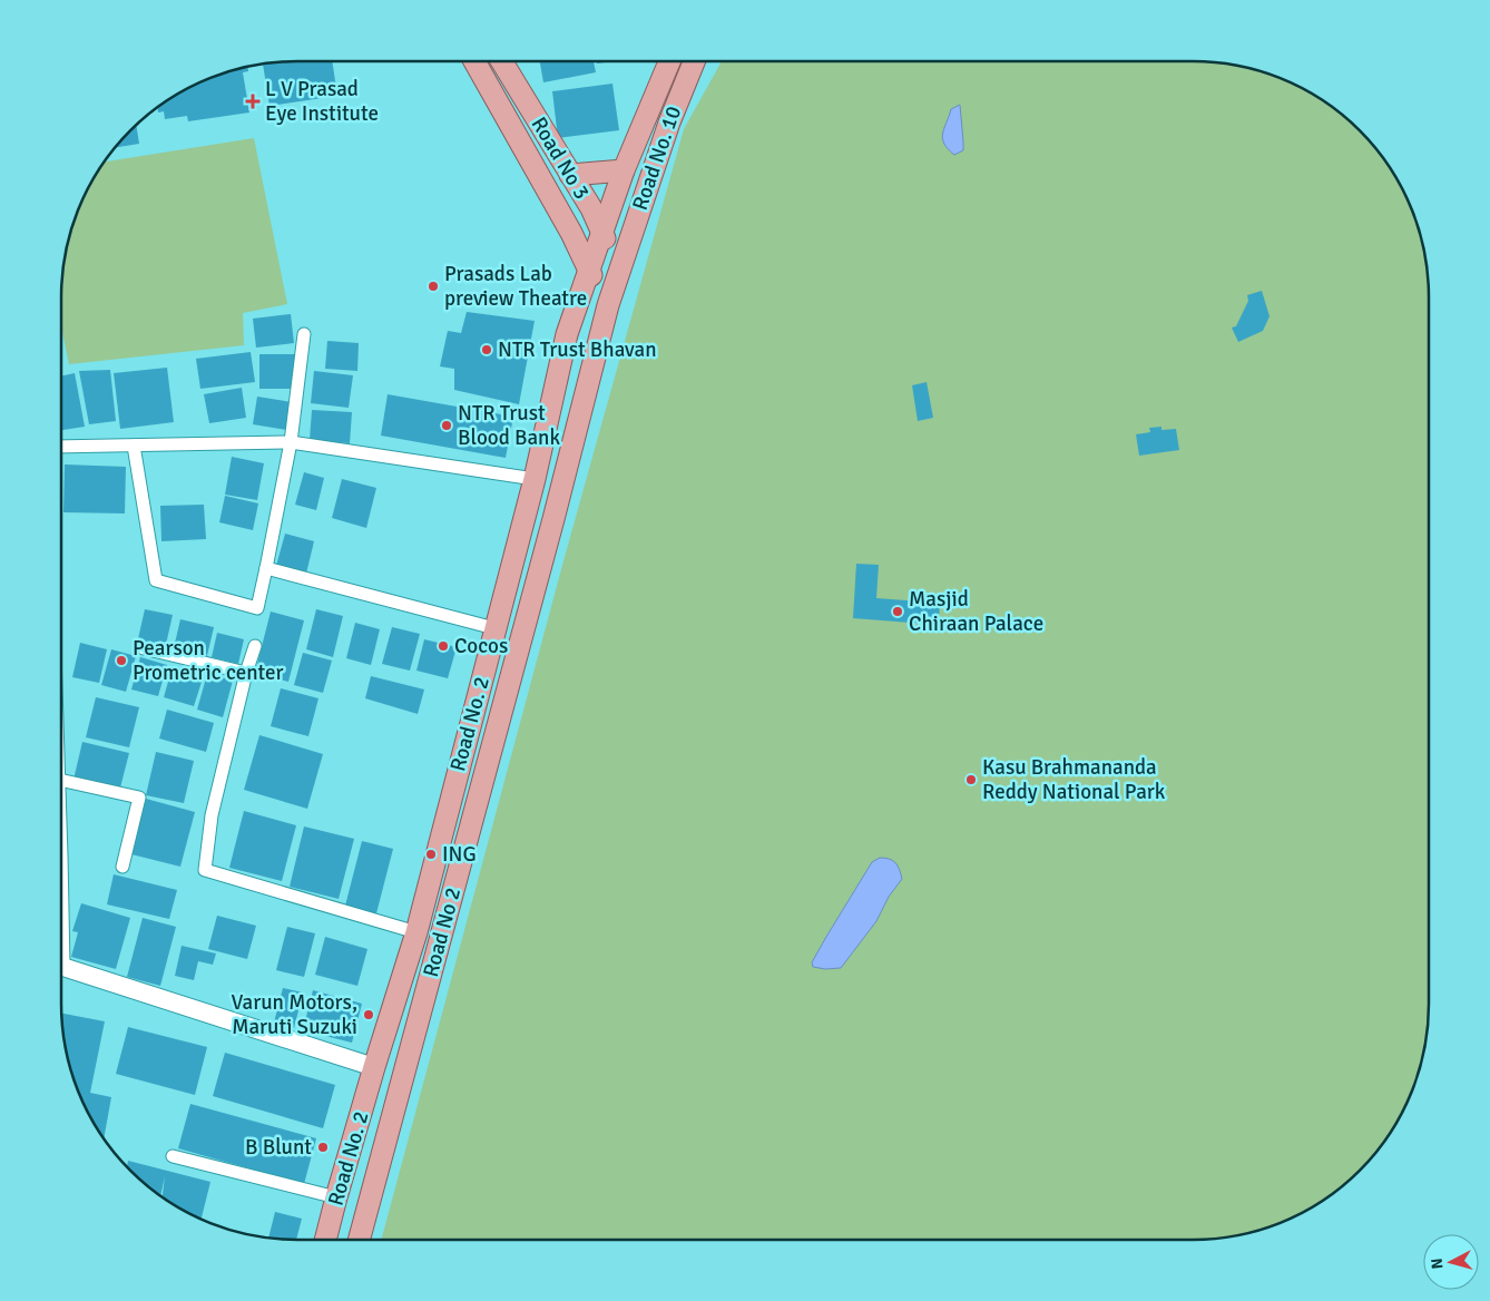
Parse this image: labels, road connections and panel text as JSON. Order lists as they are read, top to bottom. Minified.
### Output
{"streets":{"main road":["Road No 3","Road No. 10","Road No. 2","Road No 2"]},"crossings":[["Road No 3","Road No. 10"],["Road No 3","Road No. 2"],["Road No. 10","Road No. 2"]],"places":{"health":["L V Prasad Eye Institute"],"other":["Prasads Lab preview Theatre","NTR Trust Bhavan","NTR Trust Blood Bank","Masjid Chiraan Palace","Cocos","Pearson Prometric center","Kasu Brahmananda Reddy National Park","ING","Varun Motors, Maruti Suzuki","B Blunt"]},"north":"left"}
